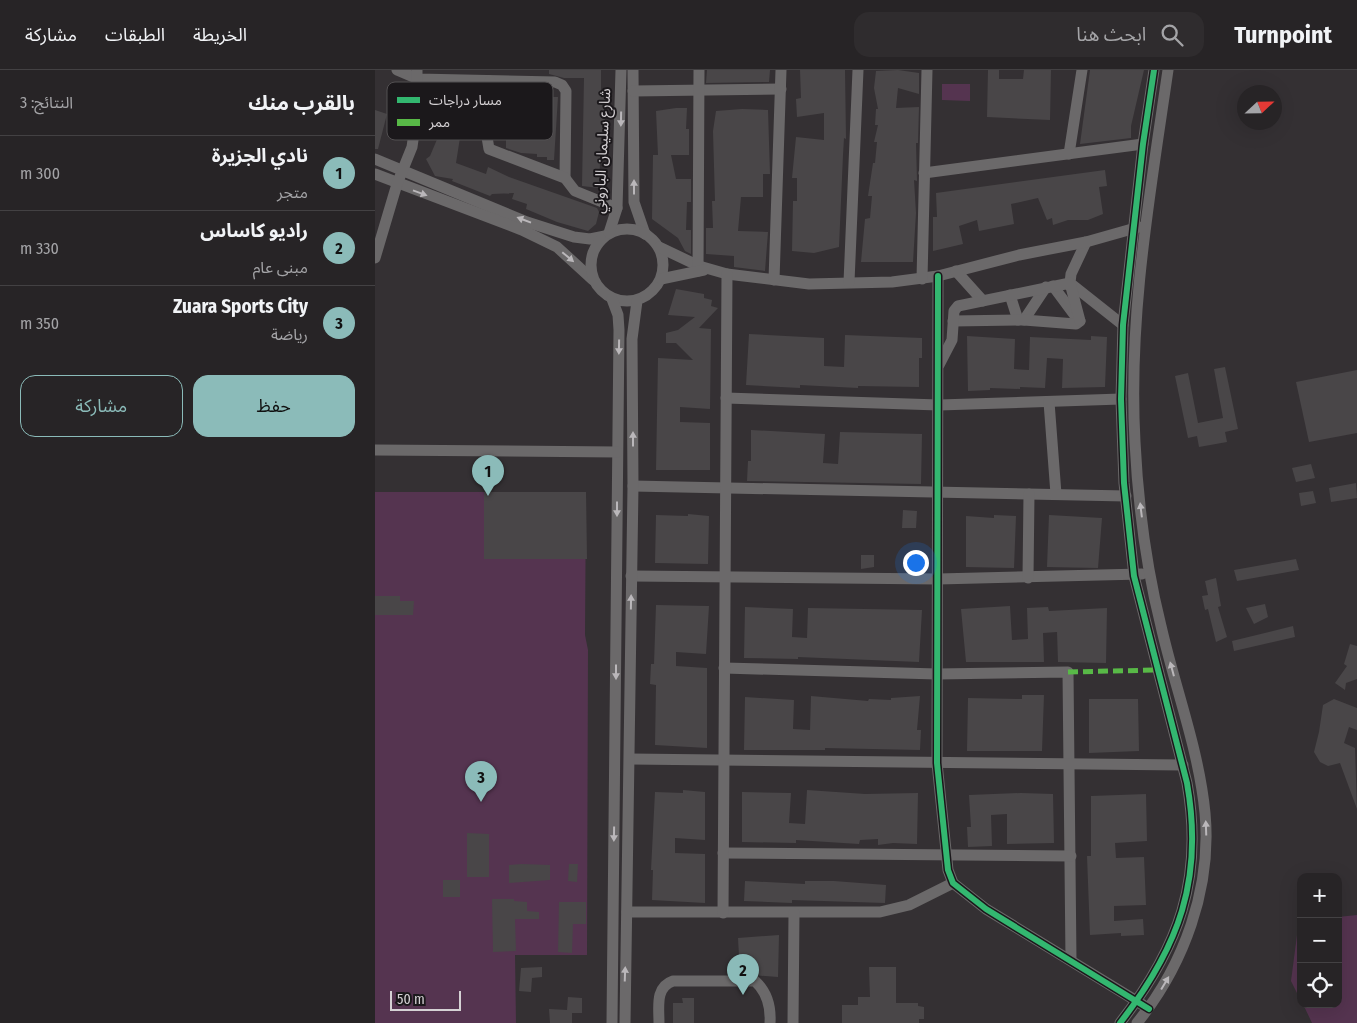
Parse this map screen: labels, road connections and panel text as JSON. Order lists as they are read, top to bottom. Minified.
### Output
{"streets":{"street":["شارع سليمان الباروني"]},"legend":["مسار دراجات","ممر"],"scale_bar":"50 m","north":"right","page":{"header":"Turnpoint","search":"ابحث هنا","nav":["الخريطة","الطبقات","مشاركة"],"heading":["بالقرب منك","النتائج: 3"],"list":[{"mark":"1","name":"نادي الجزيرة","note":"متجر","value":"300 m"},{"mark":"2","name":"راديو كاساس","note":"مبنى عام","value":"330 m"},{"mark":"3","name":"Zuara Sports City","note":"رياضة","value":"350 m"}],"buttons":["حفظ","مشاركة"],"pins":["1","3","2"],"map_buttons":["+","−"],"scale":"50 m"}}
